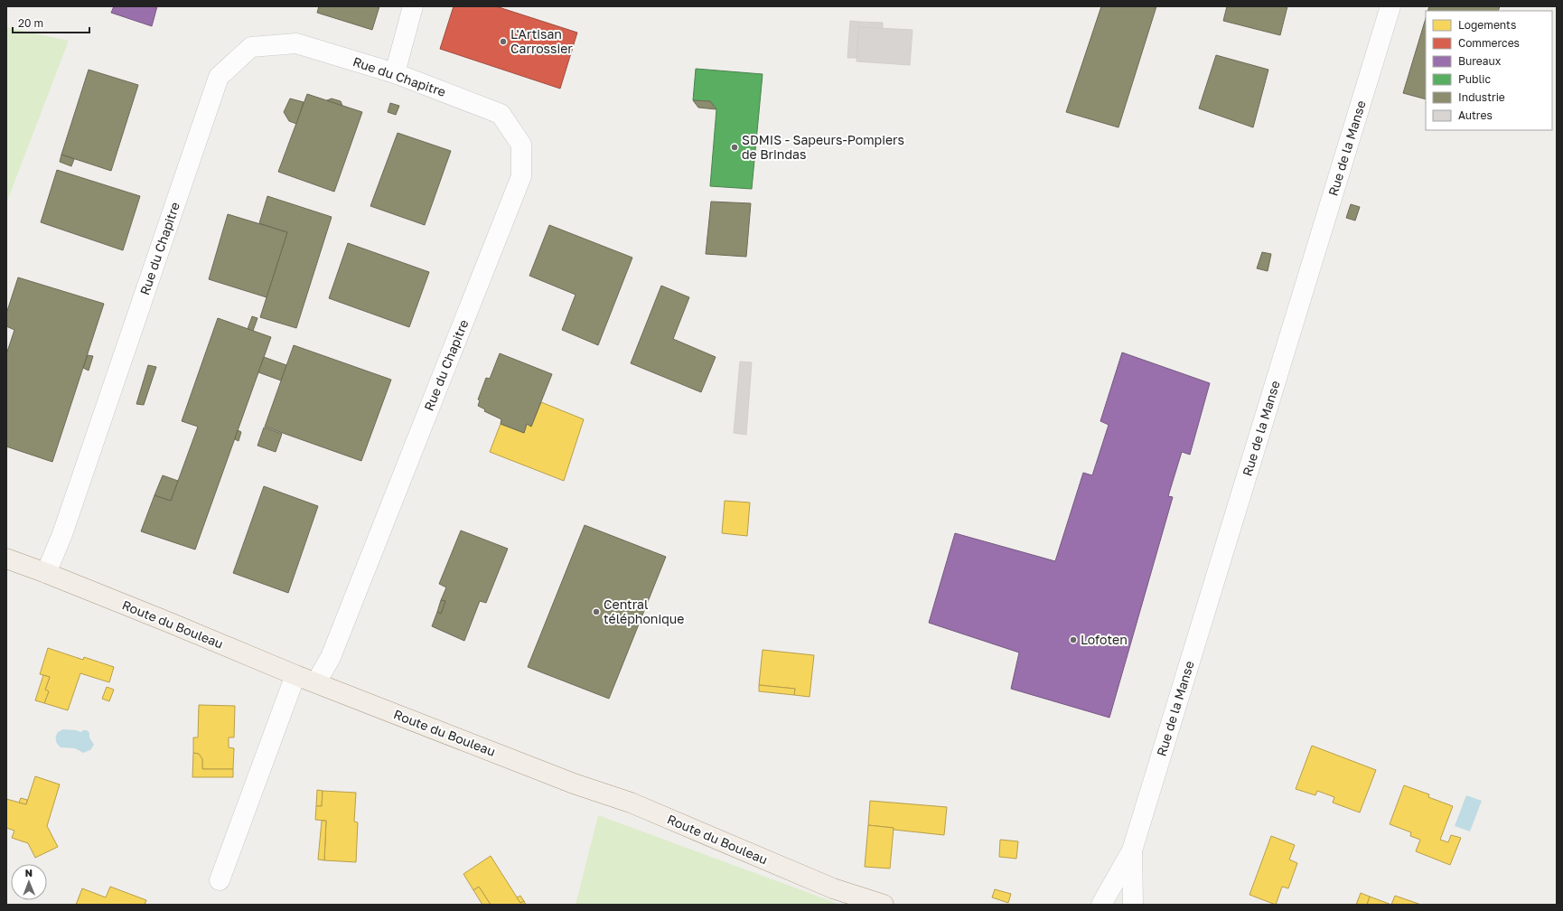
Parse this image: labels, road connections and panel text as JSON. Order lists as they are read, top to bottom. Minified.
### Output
{"streets":{"main road":["Route du Bouleau"],"street":["Rue du Chapitre","Rue de la Manse"]},"crossings":[["Rue du Chapitre","Route du Bouleau"]],"places":["L'Artisan Carrossier","SDMIS - Sapeurs-Pompiers de Brindas","Central téléphonique","Lofoten"],"legend":["Logements","Commerces","Bureaux","Public","Industrie","Autres"],"scale_bar":"20 m","north":"top"}
